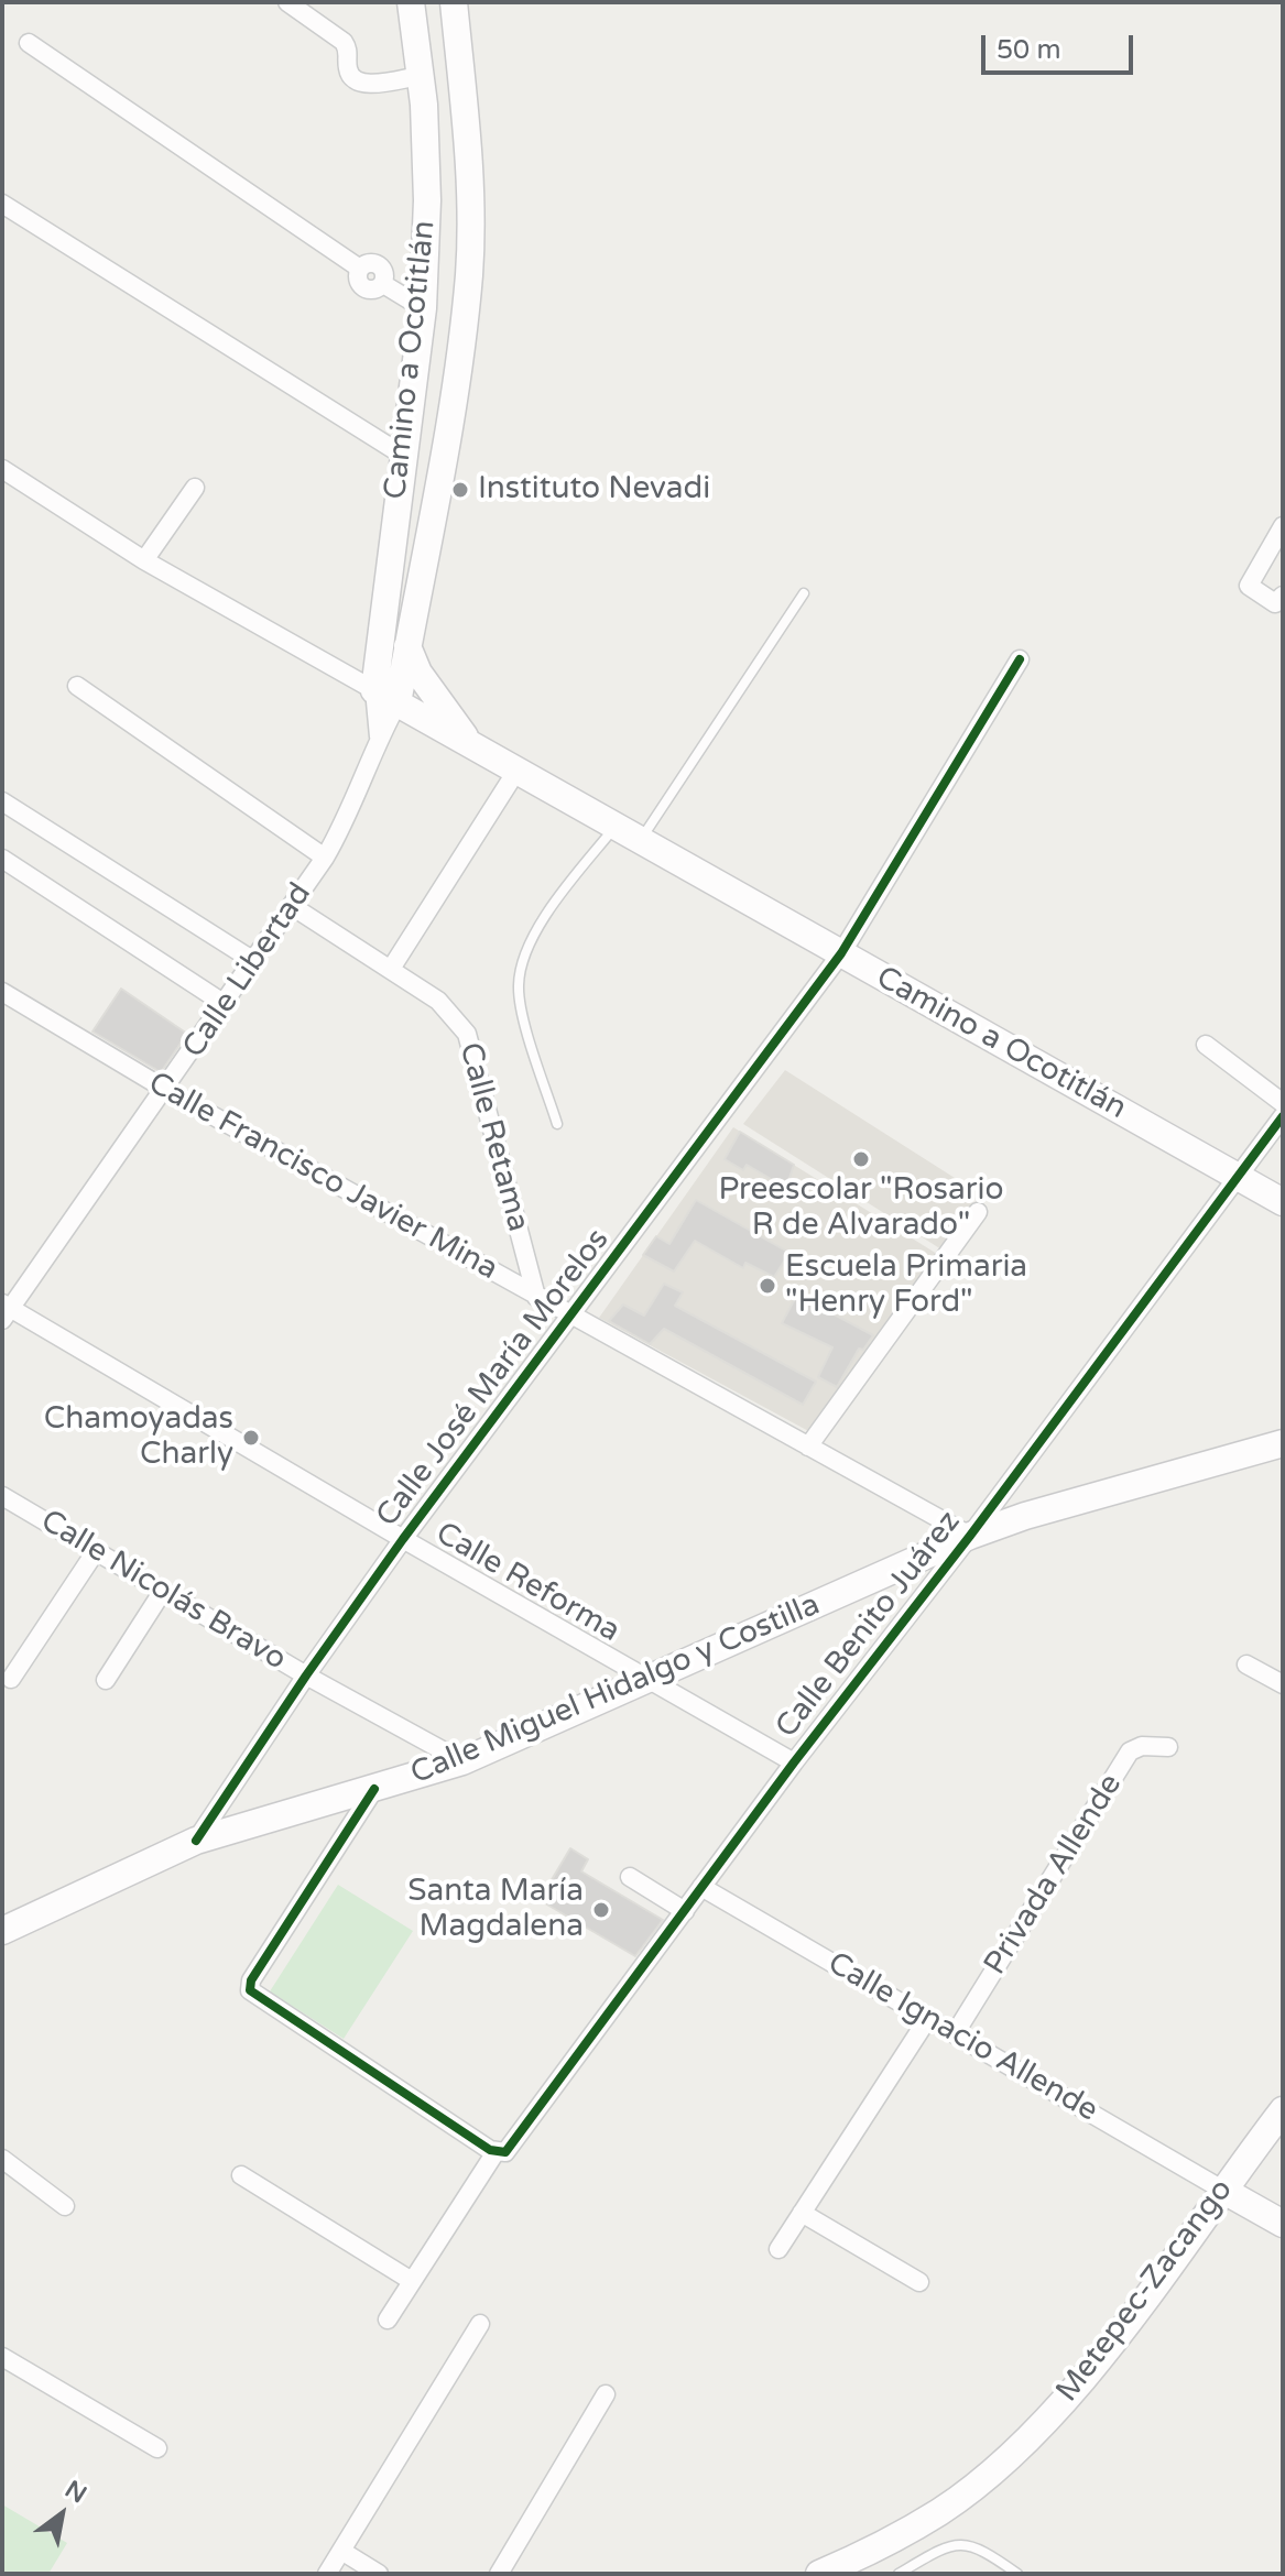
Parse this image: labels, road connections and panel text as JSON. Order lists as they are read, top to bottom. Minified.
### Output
{"streets":{"main road":["Camino a Ocotitlán","Calle Miguel Hidalgo y Costilla","Metepec-Zacango"],"street":["Calle Libertad","Calle Retama","Calle Francisco Javier Mina","Calle José María Morelos","Calle Reforma","Calle Nicolás Bravo","Calle Benito Juárez","Privada Allende","Calle Ignacio Allende"]},"crossings":[["Camino a Ocotitlán","Calle Libertad"],["Camino a Ocotitlán","Calle José María Morelos"],["Camino a Ocotitlán","Calle Benito Juárez"],["Calle Libertad","Calle Retama"],["Calle Libertad","Calle Francisco Javier Mina"],["Calle Libertad","Calle Reforma"],["Calle Retama","Calle Francisco Javier Mina"],["Calle Francisco Javier Mina","Calle José María Morelos"],["Calle Francisco Javier Mina","Calle Benito Juárez"],["Calle Francisco Javier Mina","Calle Miguel Hidalgo y Costilla"],["Calle José María Morelos","Calle Reforma"],["Calle José María Morelos","Calle Nicolás Bravo"],["Calle José María Morelos","Calle Miguel Hidalgo y Costilla"],["Calle Reforma","Calle Benito Juárez"],["Calle Reforma","Calle Miguel Hidalgo y Costilla"],["Calle Nicolás Bravo","Calle Miguel Hidalgo y Costilla"],["Calle Benito Juárez","Calle Miguel Hidalgo y Costilla"],["Calle Benito Juárez","Calle Ignacio Allende"],["Privada Allende","Calle Ignacio Allende"],["Calle Ignacio Allende","Metepec-Zacango"]],"places":["Instituto Nevadi","Preescolar \"Rosario R de Alvarado\"","Escuela Primaria \"Henry Ford\"","Chamoyadas Charly","Santa María Magdalena"],"scale_bar":"50 m","north":"top right"}
